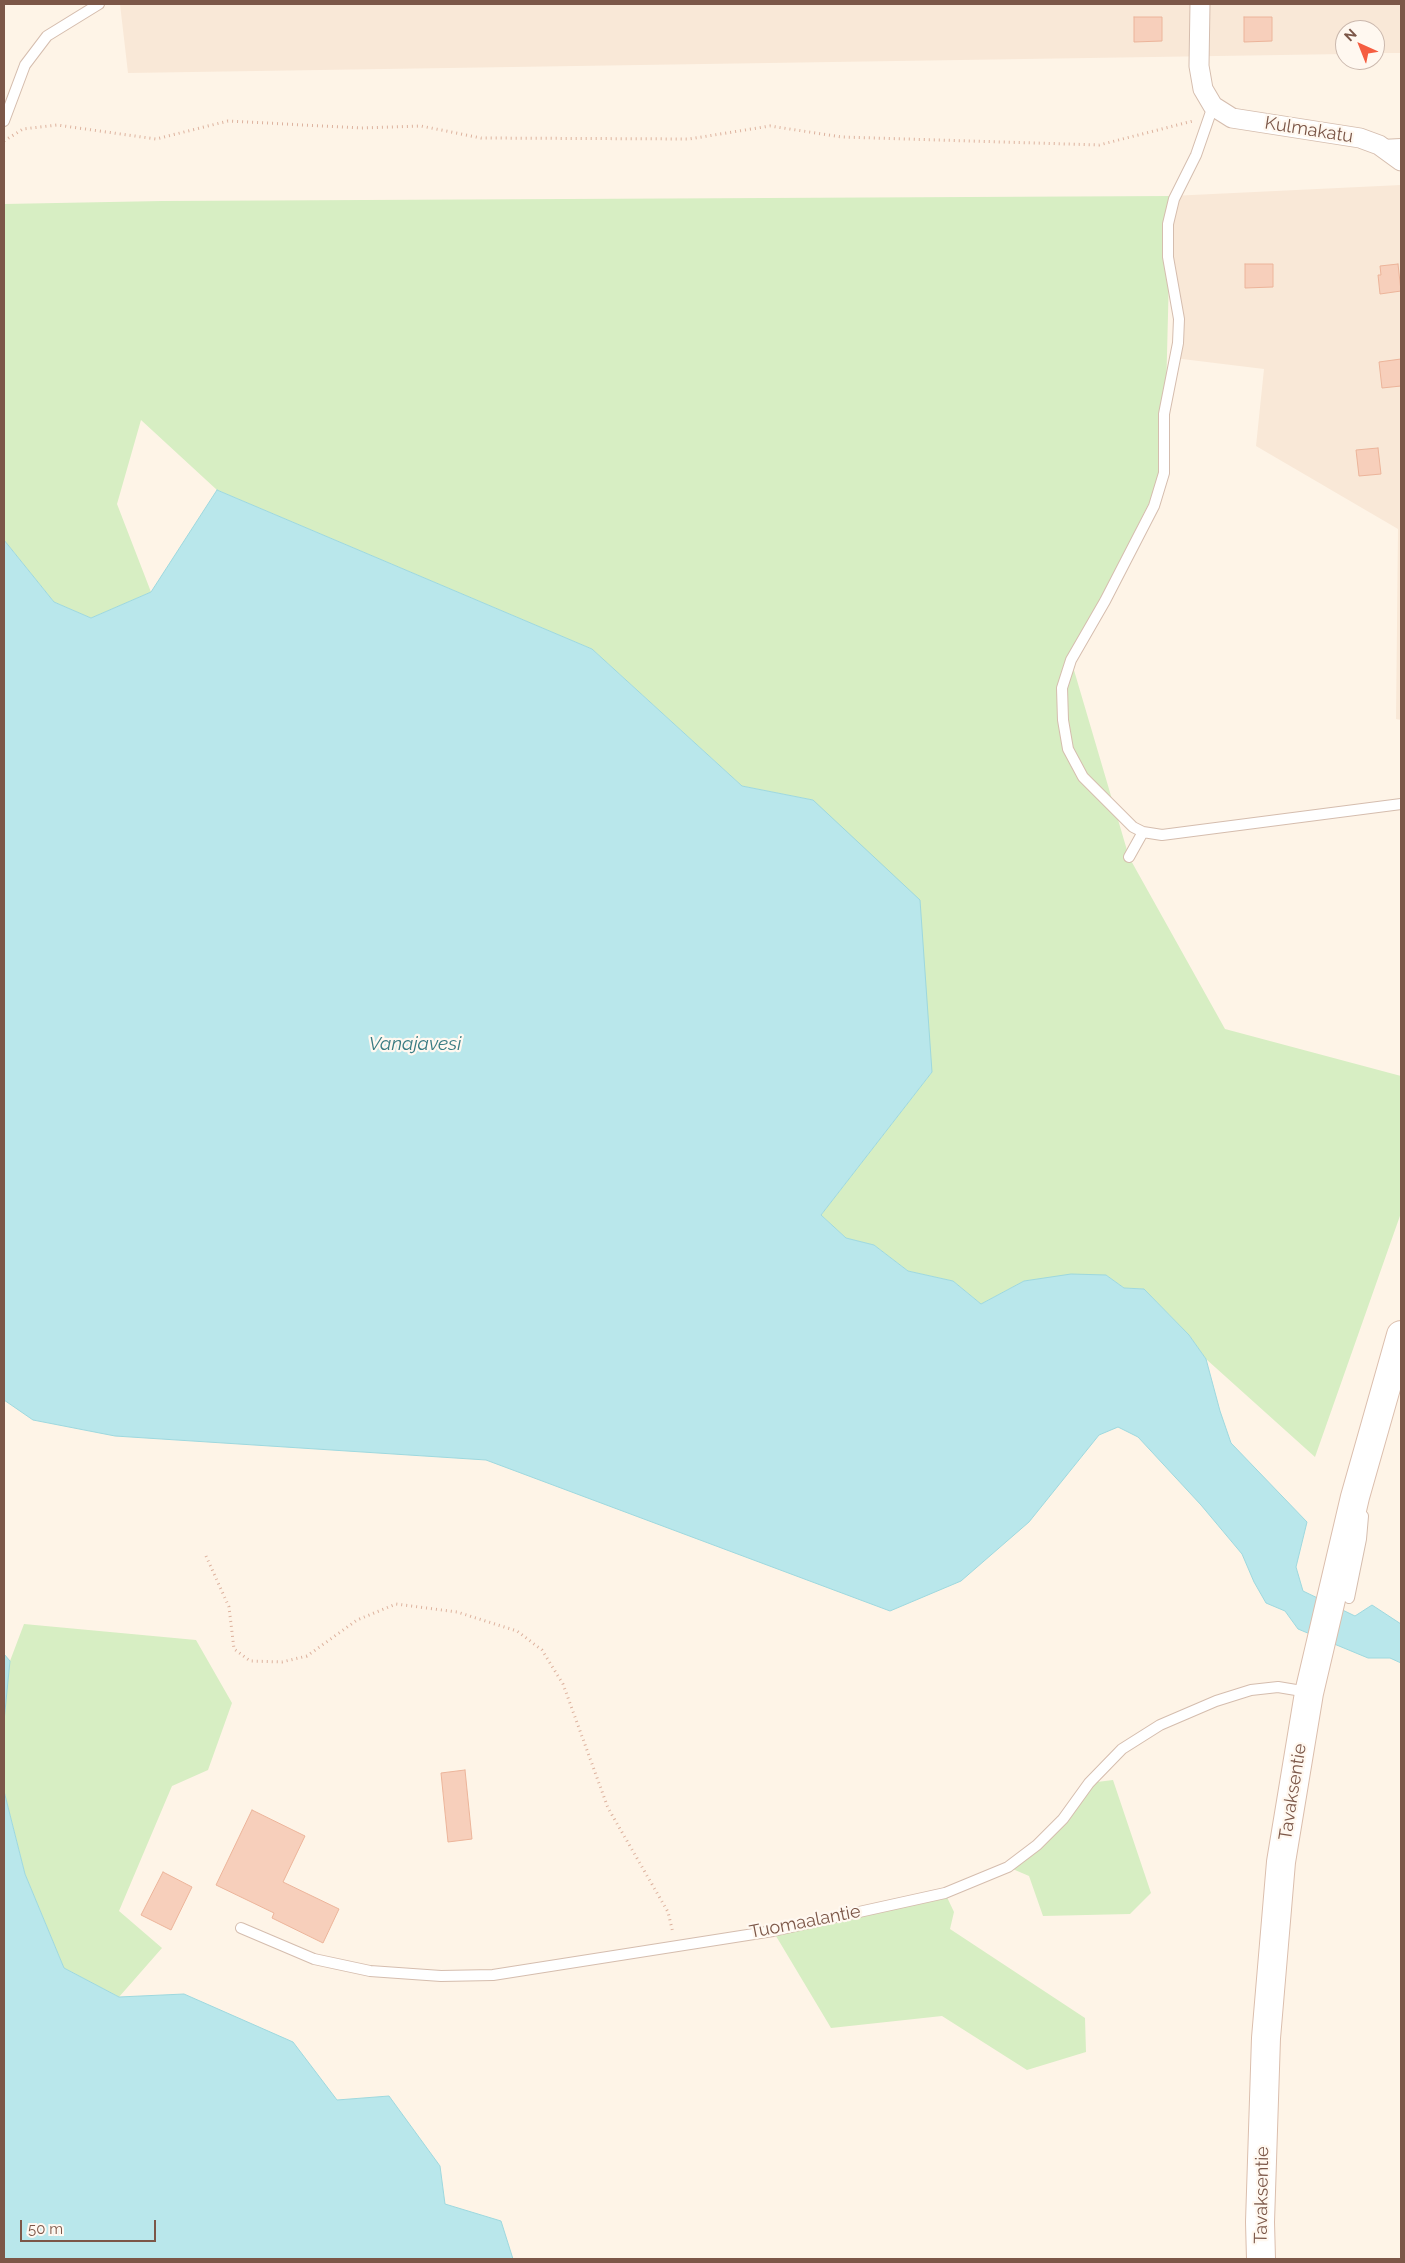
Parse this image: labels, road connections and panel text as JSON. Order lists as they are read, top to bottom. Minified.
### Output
{"streets":{"main road":["Tavaksentie"],"street":["Kulmakatu"],"lane":["Tuomaalantie"]},"crossings":[["Tavaksentie","Tuomaalantie"]],"water":["Vanajavesi"],"scale_bar":"50 m","north":"top left"}
